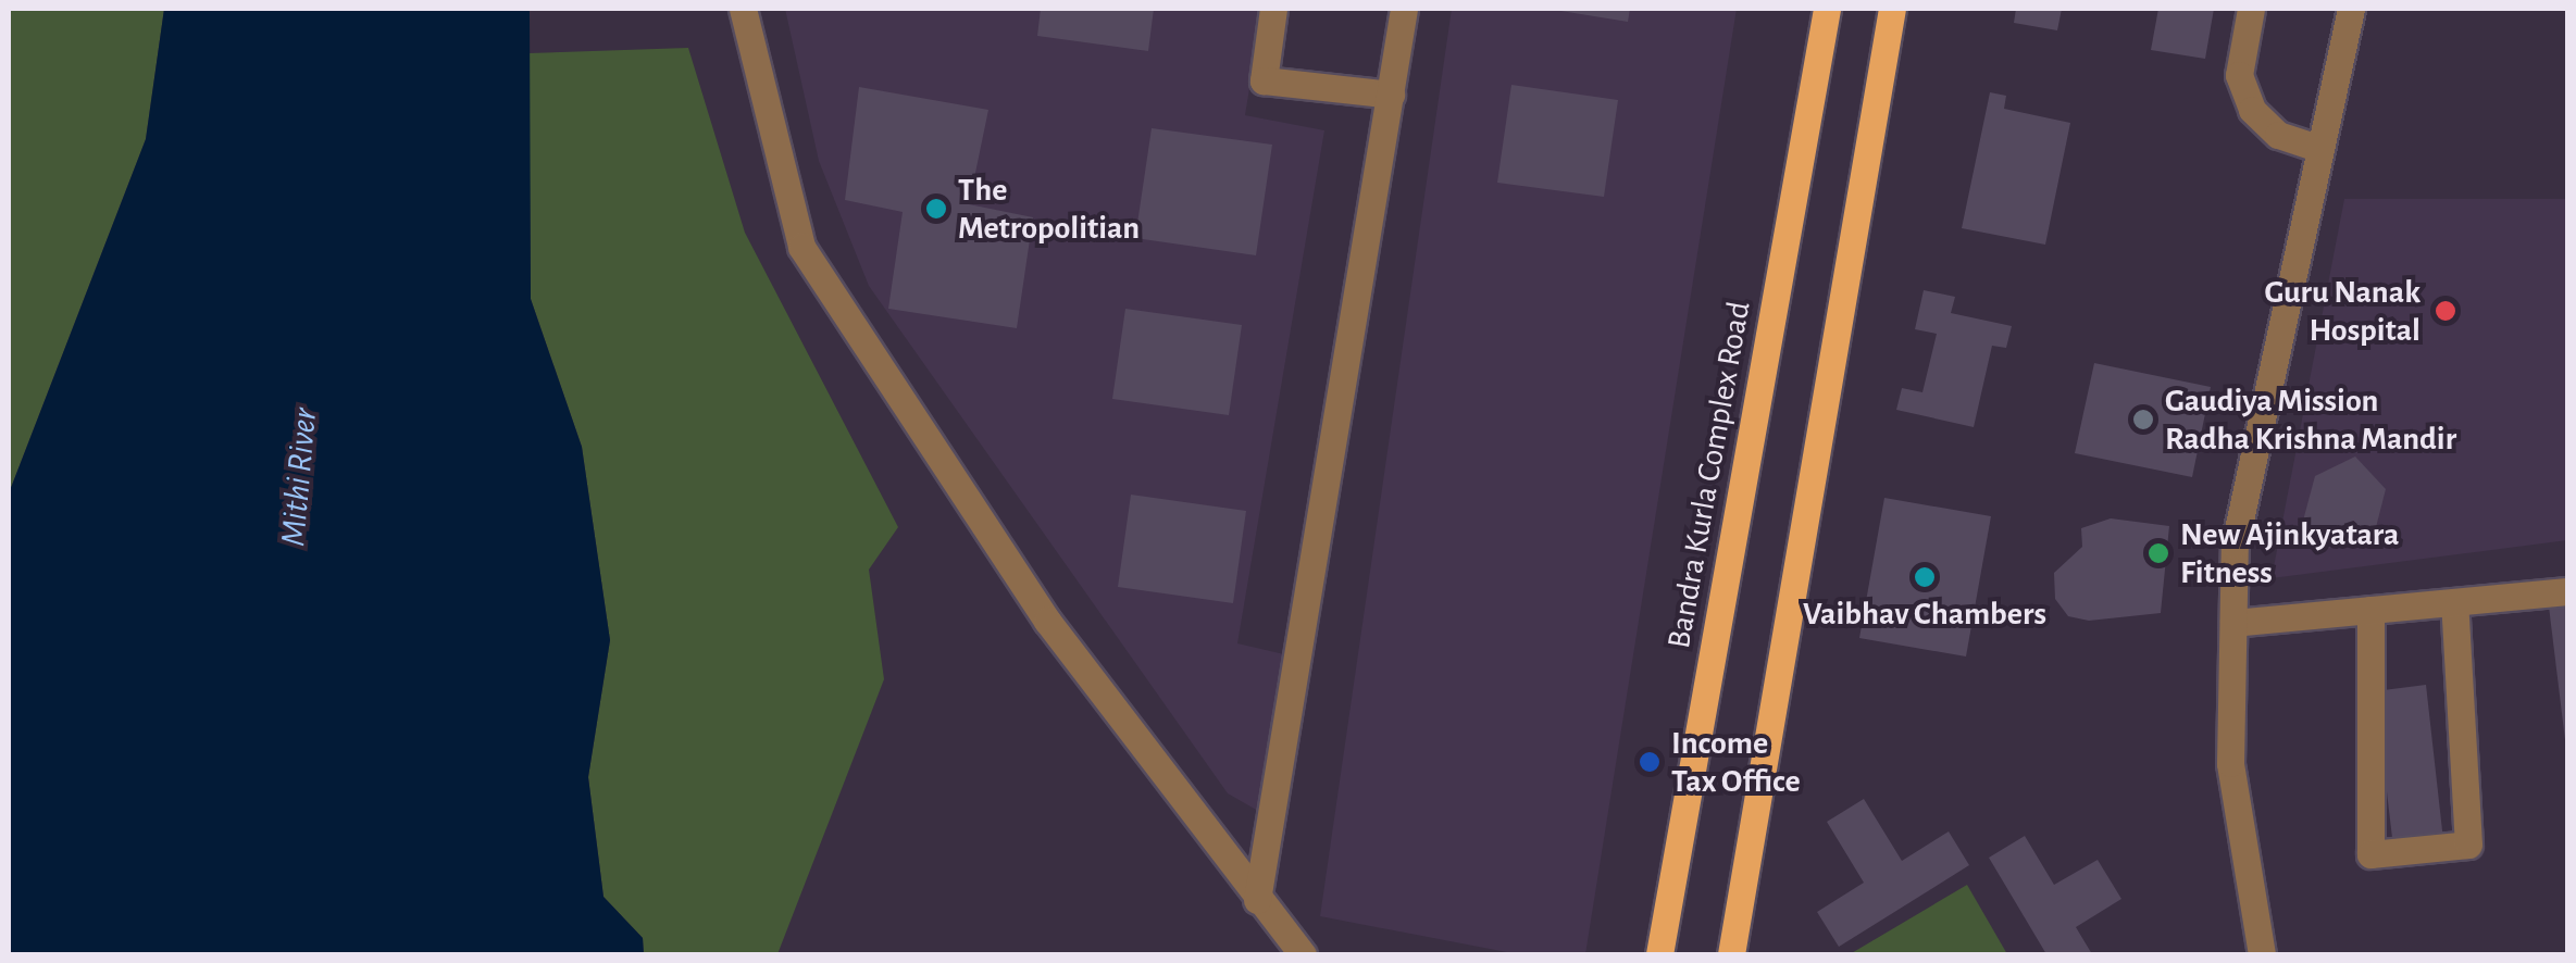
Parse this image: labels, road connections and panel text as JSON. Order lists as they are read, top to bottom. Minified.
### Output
{"streets":{"main road":["Bandra Kurla Complex Road"]},"water":["Mithi River"],"places":["The Metropolitian","Guru Nanak Hospital","Gaudiya Mission Radha Krishna Mandir","New Ajinkyatara Fitness","Vaibhav Chambers","Income Tax Office"]}
